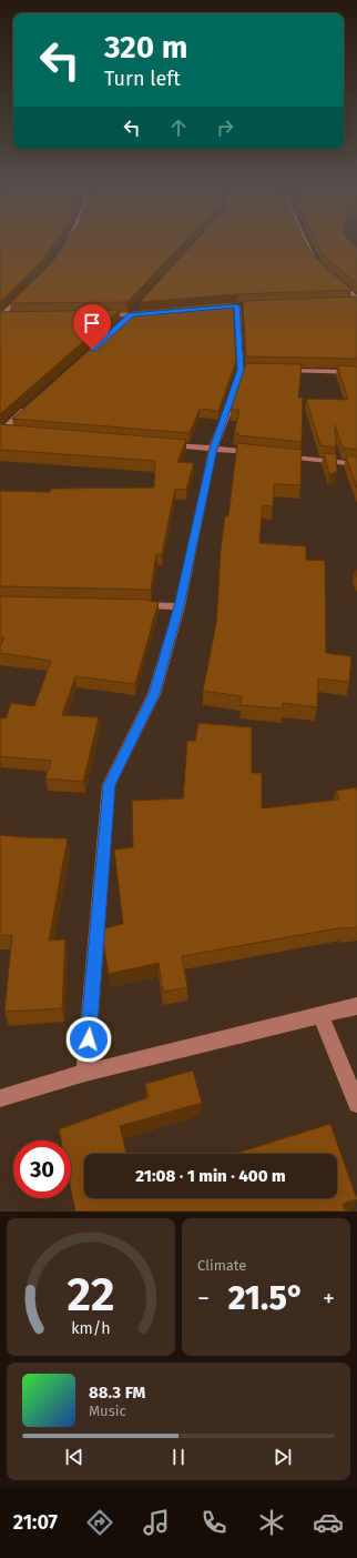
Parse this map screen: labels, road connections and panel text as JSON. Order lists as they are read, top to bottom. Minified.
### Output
{"page":{"turn":["320 m","Turn left"],"limit":"30","trip":"21:08 · 1 min · 400 m","tile":"Climate","heat":["−","21.5°","+"],"song":["88.3 FM","Music"],"tabs":"21:07","gauge":["22","km/h"]}}
